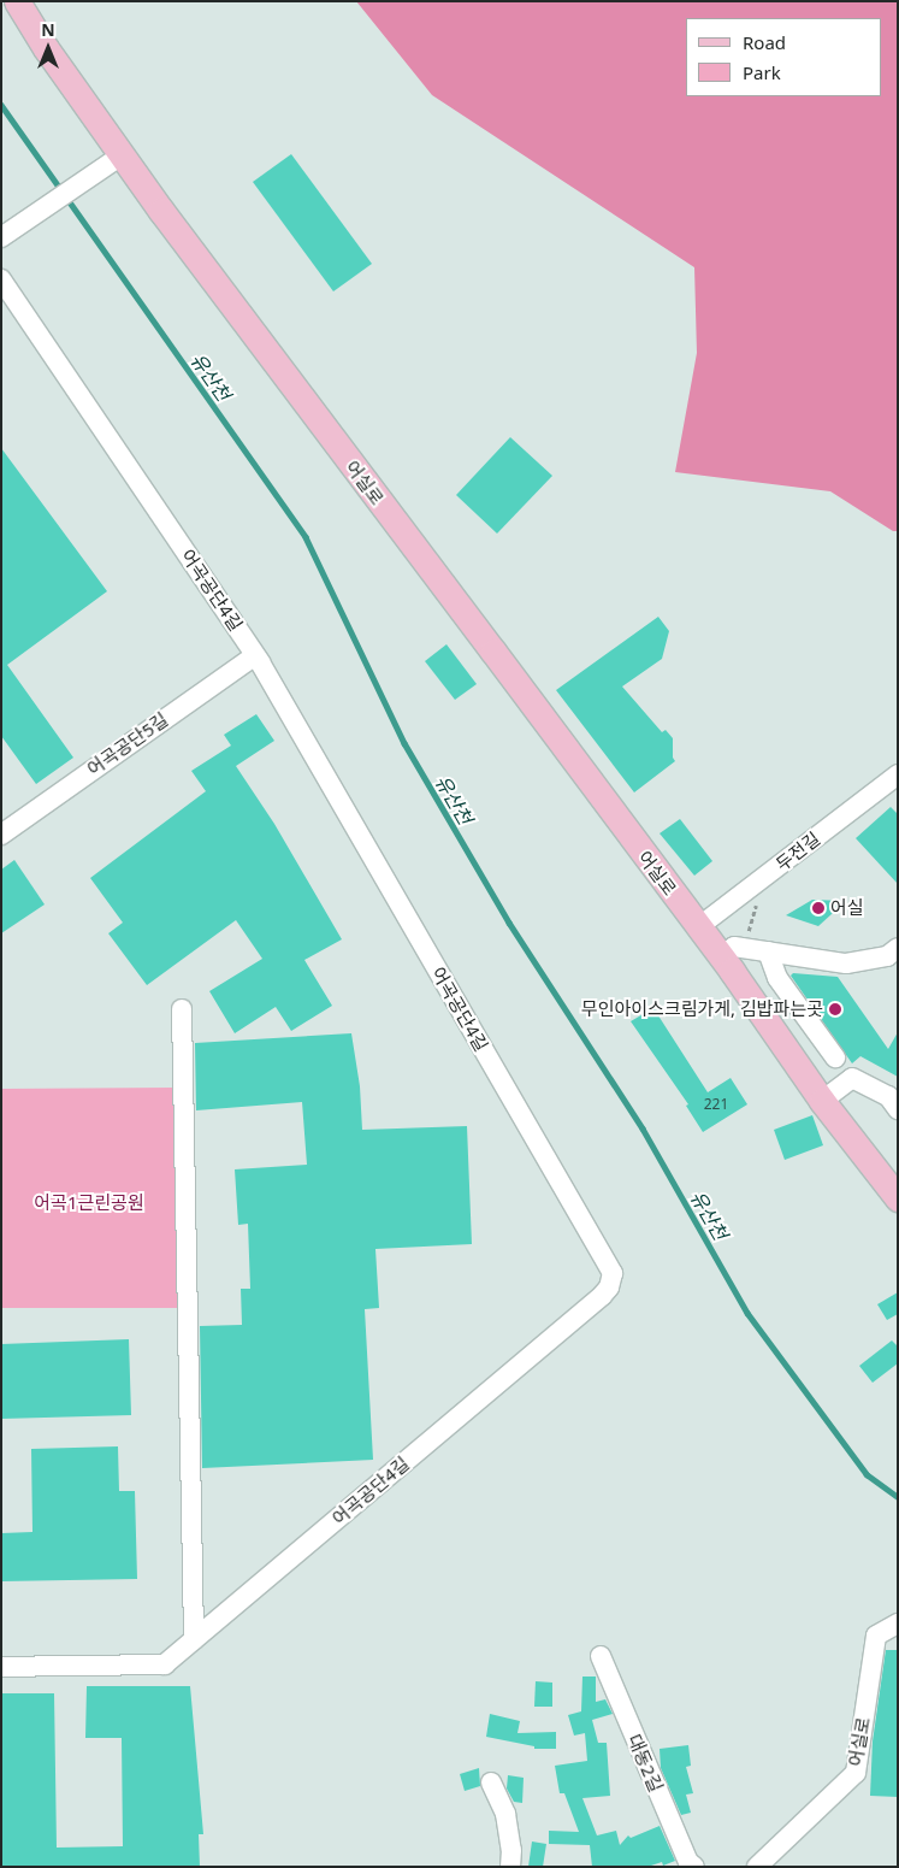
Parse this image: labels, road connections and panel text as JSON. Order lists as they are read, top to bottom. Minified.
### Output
{"streets":{"main road":["어실로"],"street":["어곡공단4길","어곡공단5길","두전길","대동2길"]},"crossings":[["어실로","두전길"],["어곡공단4길","어곡공단5길"]],"water":["유산천"],"parks":["어곡1근린공원"],"places":["어실","무인아이스크림가게, 김밥파는곳"],"house_numbers":["221"],"legend":["Road","Park"],"north":"top"}
